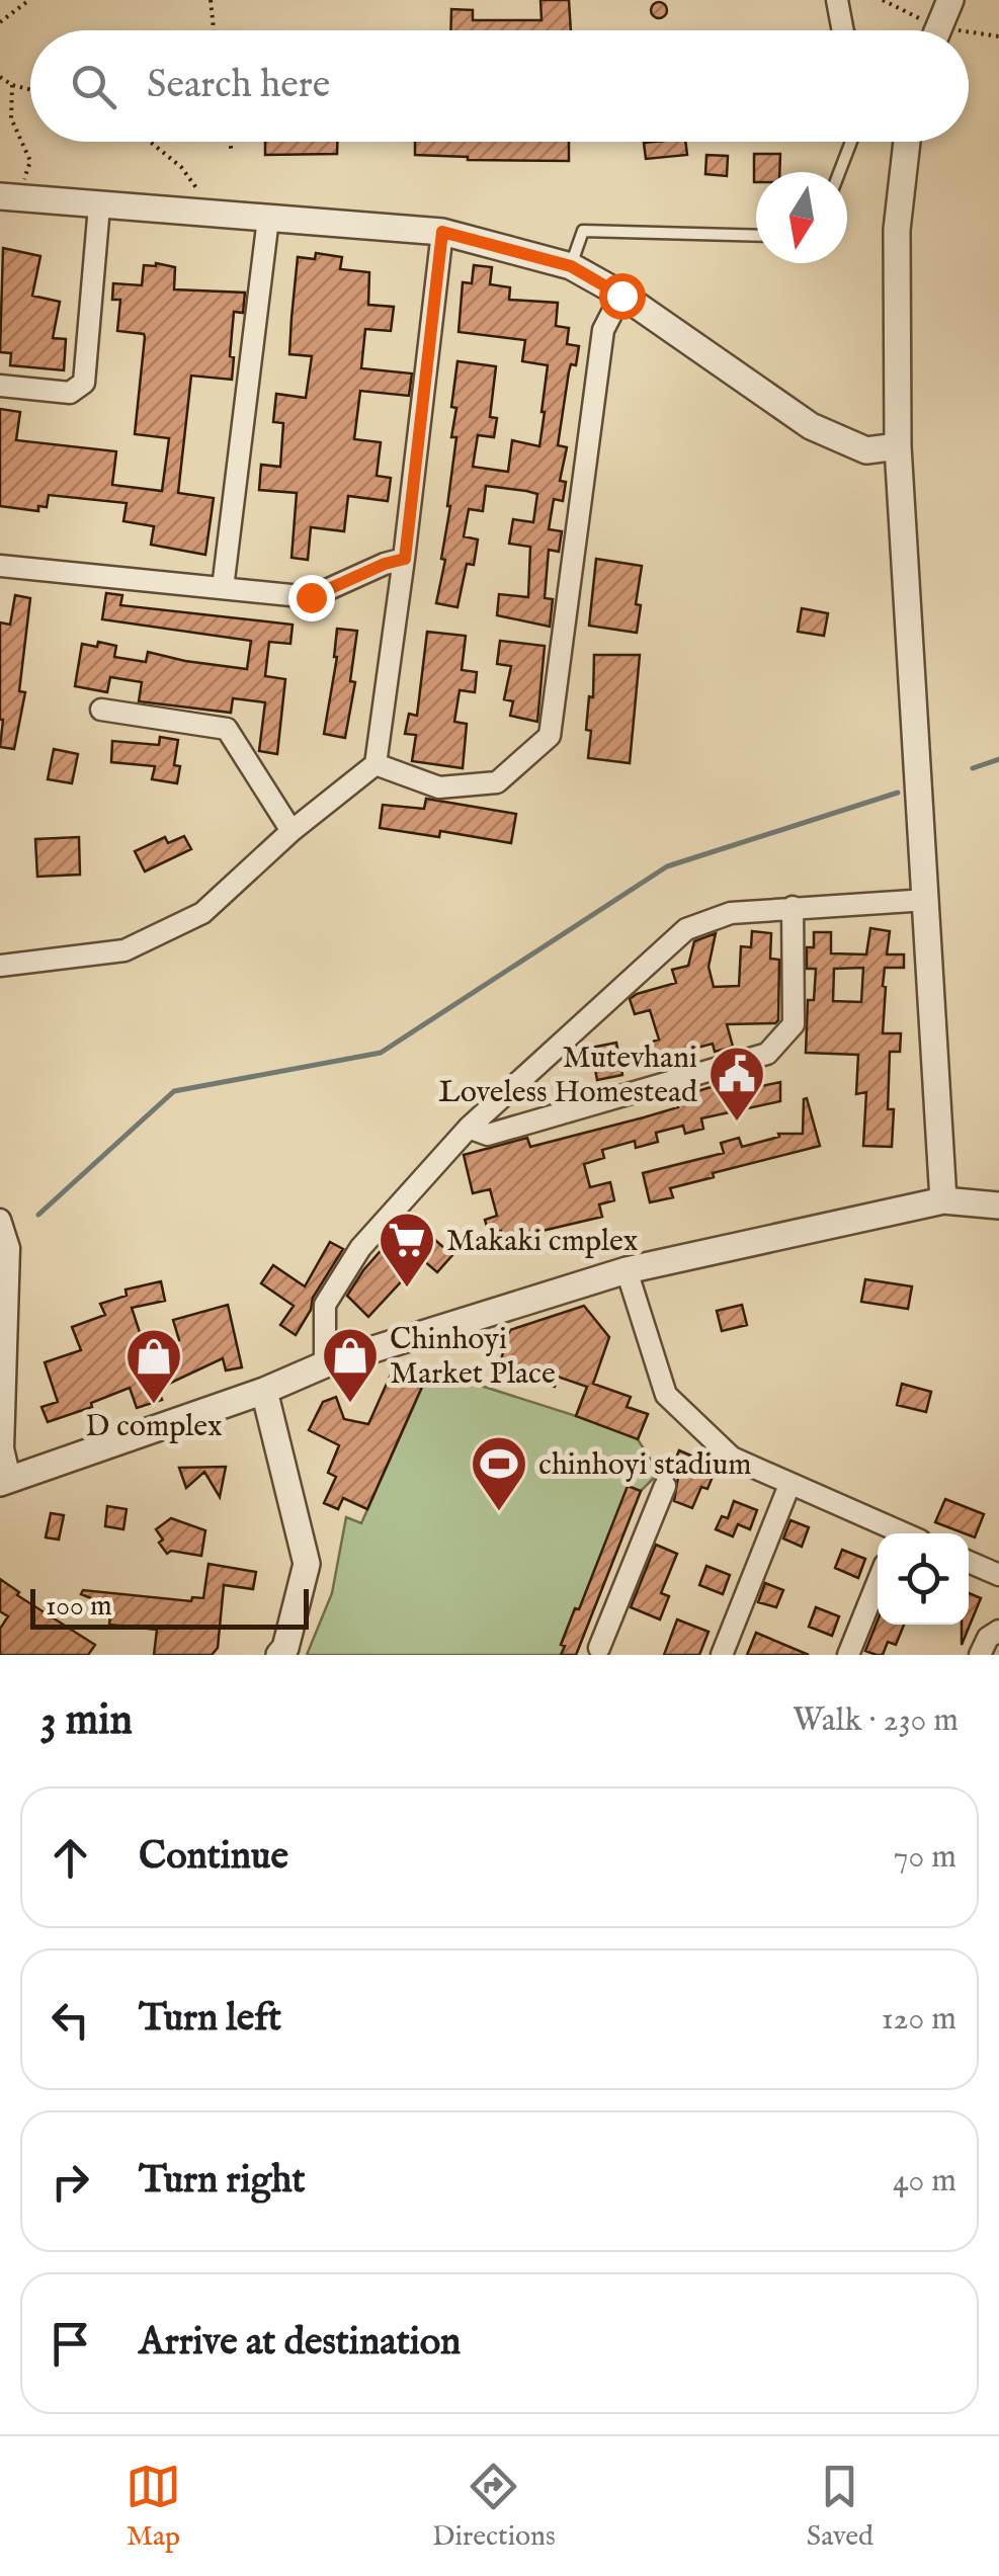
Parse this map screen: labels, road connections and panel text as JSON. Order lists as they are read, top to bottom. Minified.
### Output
{"places":{"public building":["Mutevhani Loveless Homestead"],"supermarket":["Makaki cmplex"],"shop":["Chinhoyi Market Place","D complex"],"sports":["chinhoyi stadium"]},"scale_bar":"100 m","north":"bottom","page":{"search":"Search here","scale":"100 m","heading":["3 min","Walk · 230 m"],"list":[["Continue","70 m"],["Turn left","120 m"],["Turn right","40 m"],"Arrive at destination"],"nav":["Map","Directions","Saved"]}}
